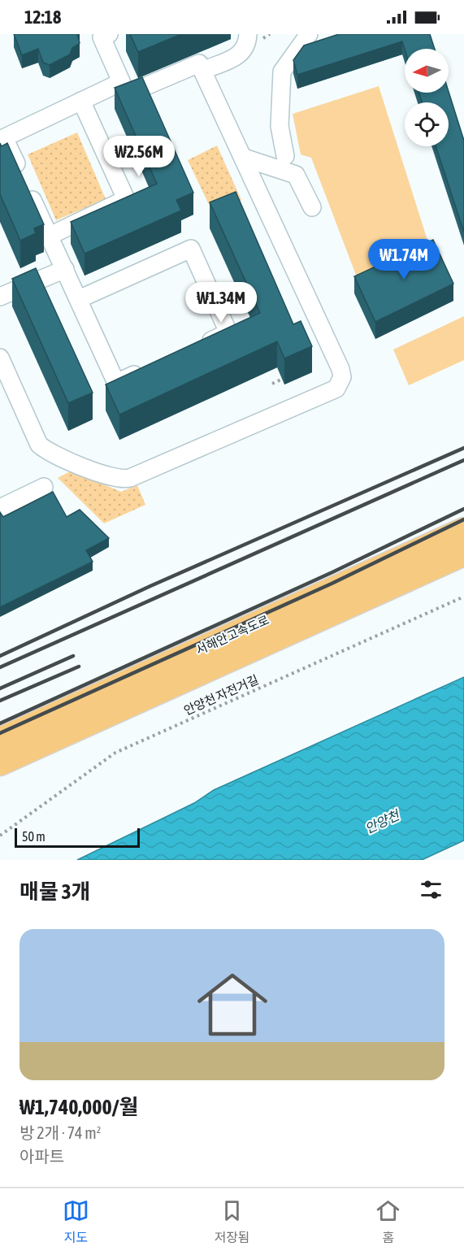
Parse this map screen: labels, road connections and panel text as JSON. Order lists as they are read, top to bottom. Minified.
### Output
{"streets":{"highway":["서해안고속도로"],"path":["안양천 자전거길"]},"water":["안양천"],"scale_bar":"50 m","north":"left","page":{"status":"12:18","price":["₩2.56M","₩1.74M","₩1.34M"],"scale":"50 m","heading":"매물 3개","list":[{"name":"₩1,740,000/월","note":"방 2개 · 74 m² · 아파트"}],"tabs":["지도","저장됨","홈"]}}
